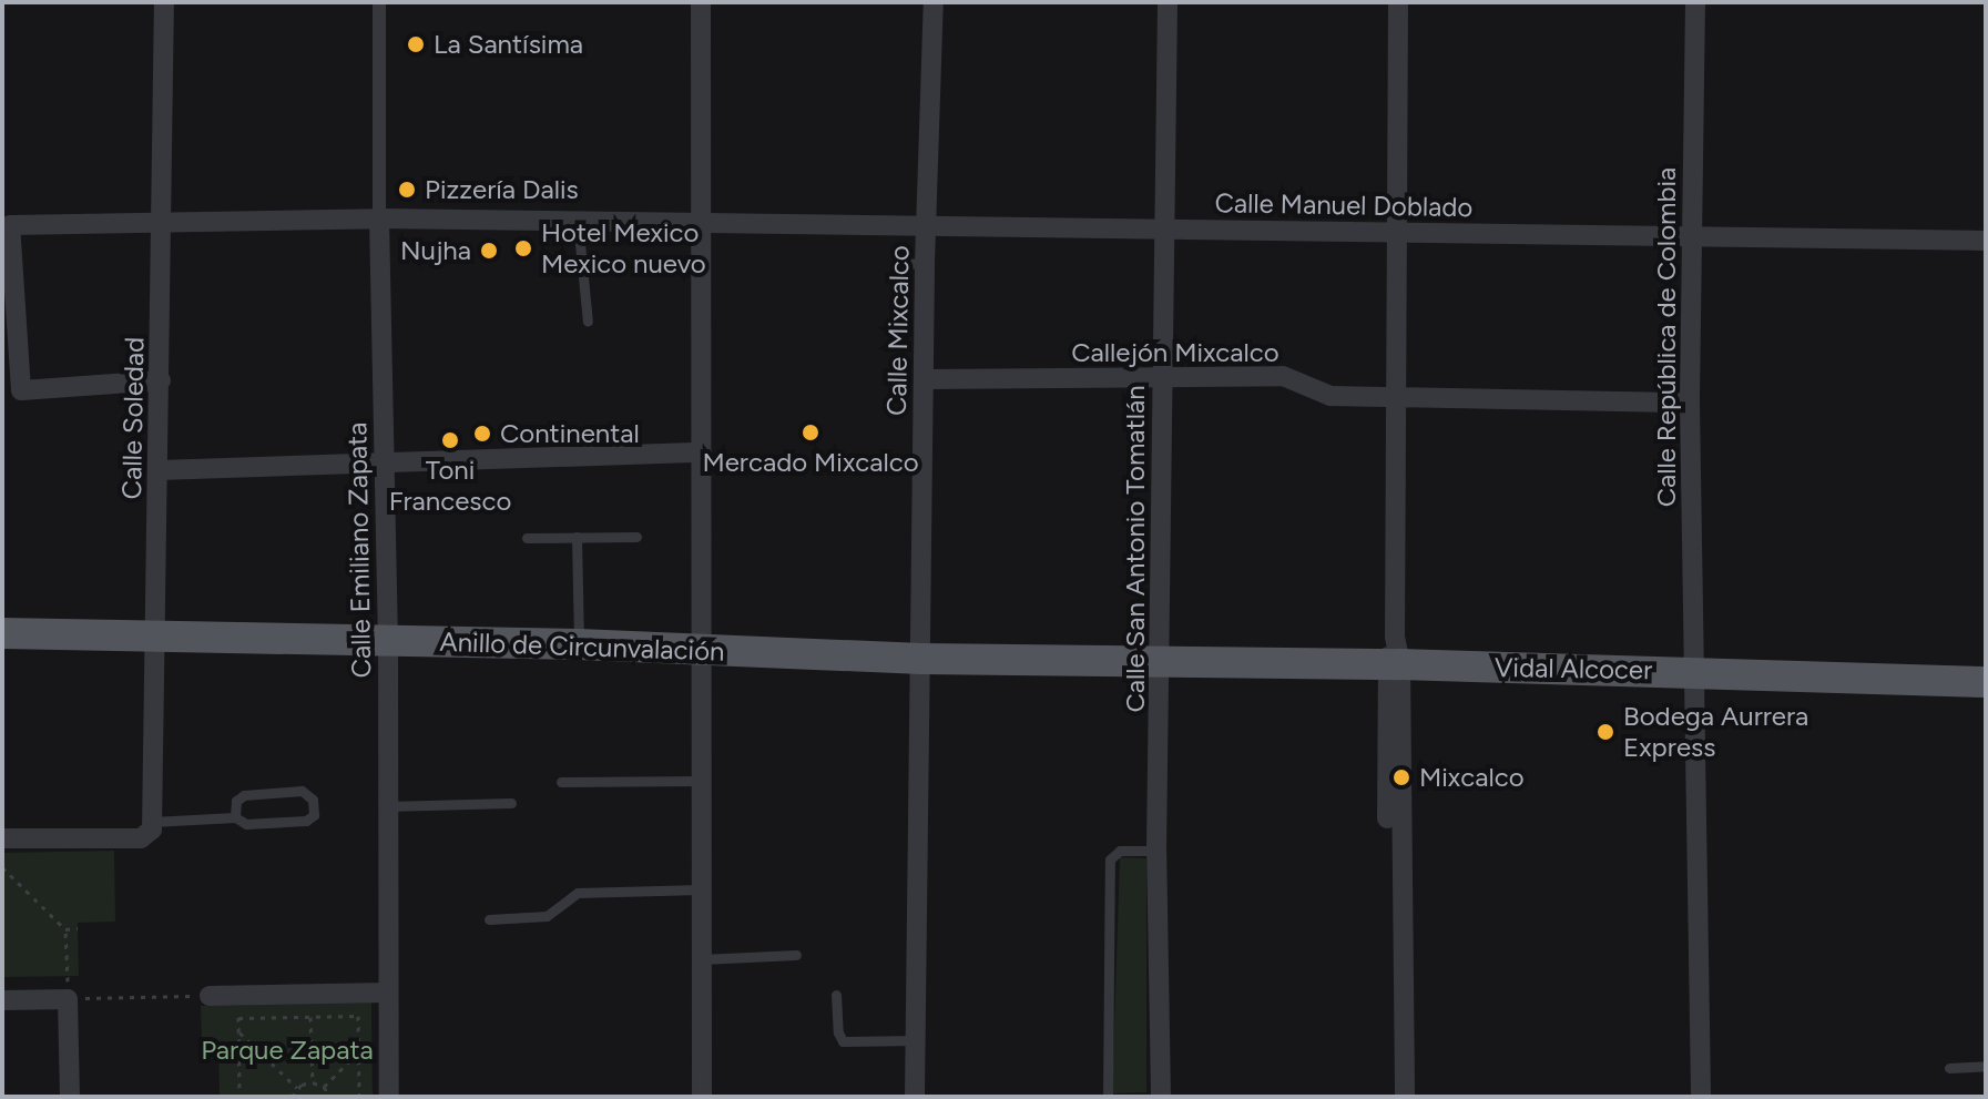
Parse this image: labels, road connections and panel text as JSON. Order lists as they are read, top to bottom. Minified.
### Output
{"streets":{"main road":["Anillo de Circunvalación","Vidal Alcocer"],"street":["Calle Manuel Doblado","Calle Mixcalco","Calle República de Colombia","Callejón Mixcalco","Calle Soledad","Calle San Antonio Tomatlán","Calle Emiliano Zapata"]},"crossings":[["Calle Manuel Doblado","Calle Mixcalco"],["Calle Manuel Doblado","Calle República de Colombia"],["Calle Manuel Doblado","Calle Soledad"],["Calle Manuel Doblado","Calle San Antonio Tomatlán"],["Calle Manuel Doblado","Calle Emiliano Zapata"],["Calle Mixcalco","Callejón Mixcalco"],["Calle Mixcalco","Anillo de Circunvalación"],["Calle República de Colombia","Callejón Mixcalco"],["Calle República de Colombia","Vidal Alcocer"],["Callejón Mixcalco","Calle San Antonio Tomatlán"],["Calle Soledad","Anillo de Circunvalación"],["Calle San Antonio Tomatlán","Anillo de Circunvalación"],["Calle San Antonio Tomatlán","Vidal Alcocer"],["Calle Emiliano Zapata","Anillo de Circunvalación"],["Anillo de Circunvalación","Vidal Alcocer"]],"parks":["Parque Zapata"],"places":["La Santísima","Pizzería Dalis","Hotel Mexico Mexico nuevo","Nujha","Mercado Mixcalco","Continental","Toni Francesco","Bodega Aurrera Express","Mixcalco"]}
